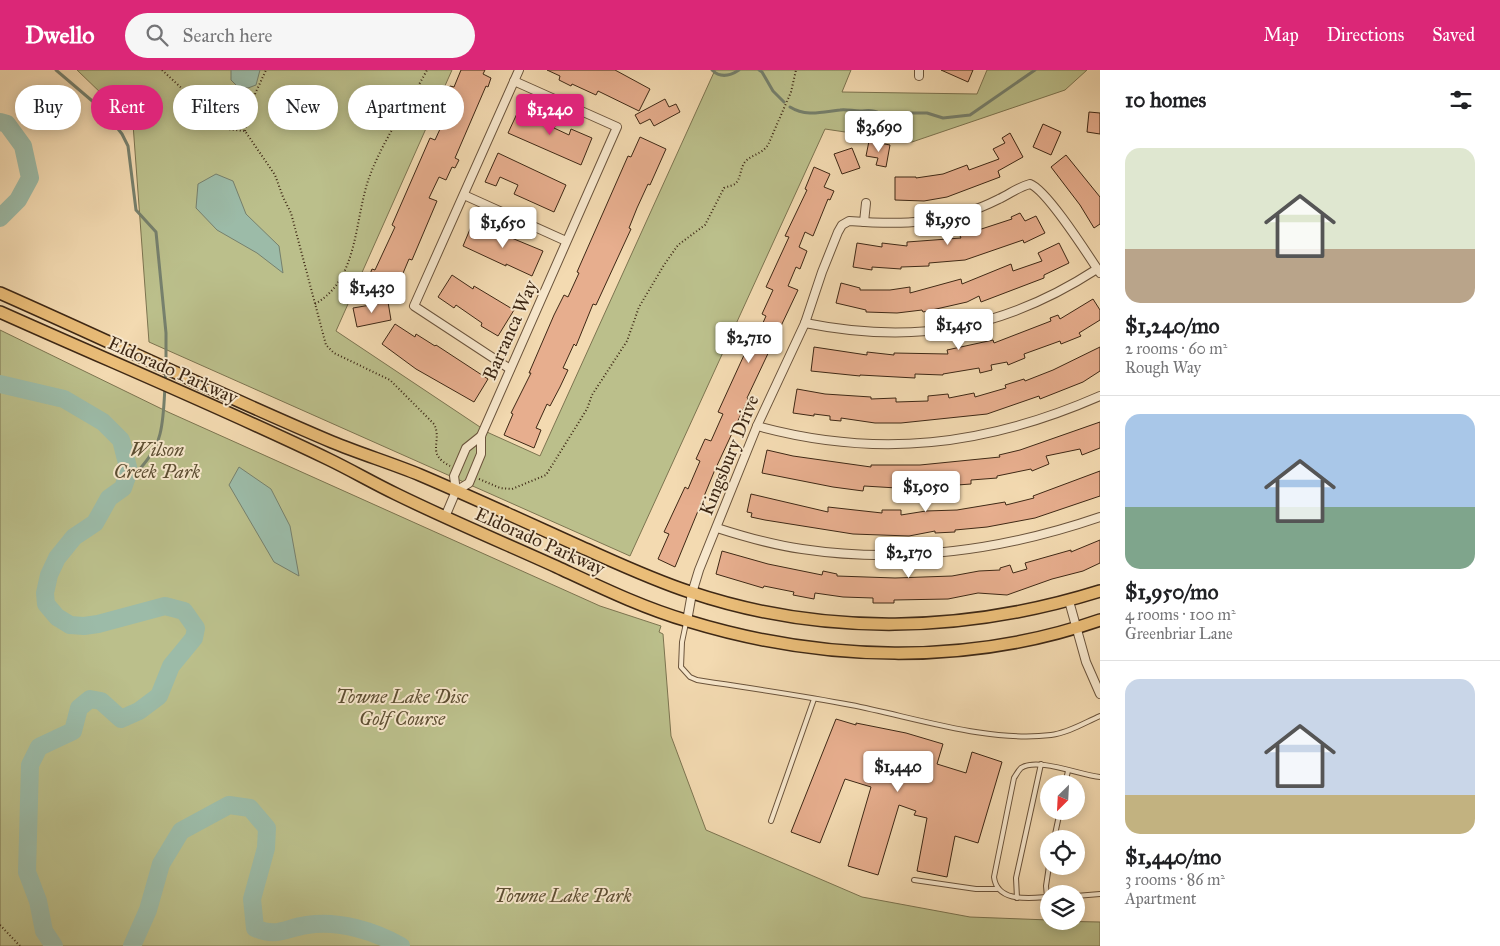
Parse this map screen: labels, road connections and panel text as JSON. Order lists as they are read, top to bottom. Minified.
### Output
{"streets":{"main road":["Eldorado Parkway"],"street":["Barranca Way","Kingsbury Drive"]},"crossings":[["Barranca Way","Eldorado Parkway"],["Eldorado Parkway","Kingsbury Drive"]],"parks":["Wilson Creek Park","Towne Lake Disc Golf Course","Towne Lake Park"],"north":"bottom left","page":{"header":"Dwello","search":"Search here","nav":["Map","Directions","Saved"],"heading":"10 homes","chip":["Buy","Rent","Filters","New","Apartment"],"price":["$1,240","$3,690","$1,950","$1,650","$1,430","$1,450","$2,710","$1,050","$2,170","$1,440"],"list":[{"name":"$1,240/mo","note":"2 rooms · 60 m² · Rough Way"},{"name":"$1,950/mo","note":"4 rooms · 100 m² · Greenbriar Lane"},{"name":"$1,440/mo","note":"3 rooms · 86 m² · Apartment"}]}}
